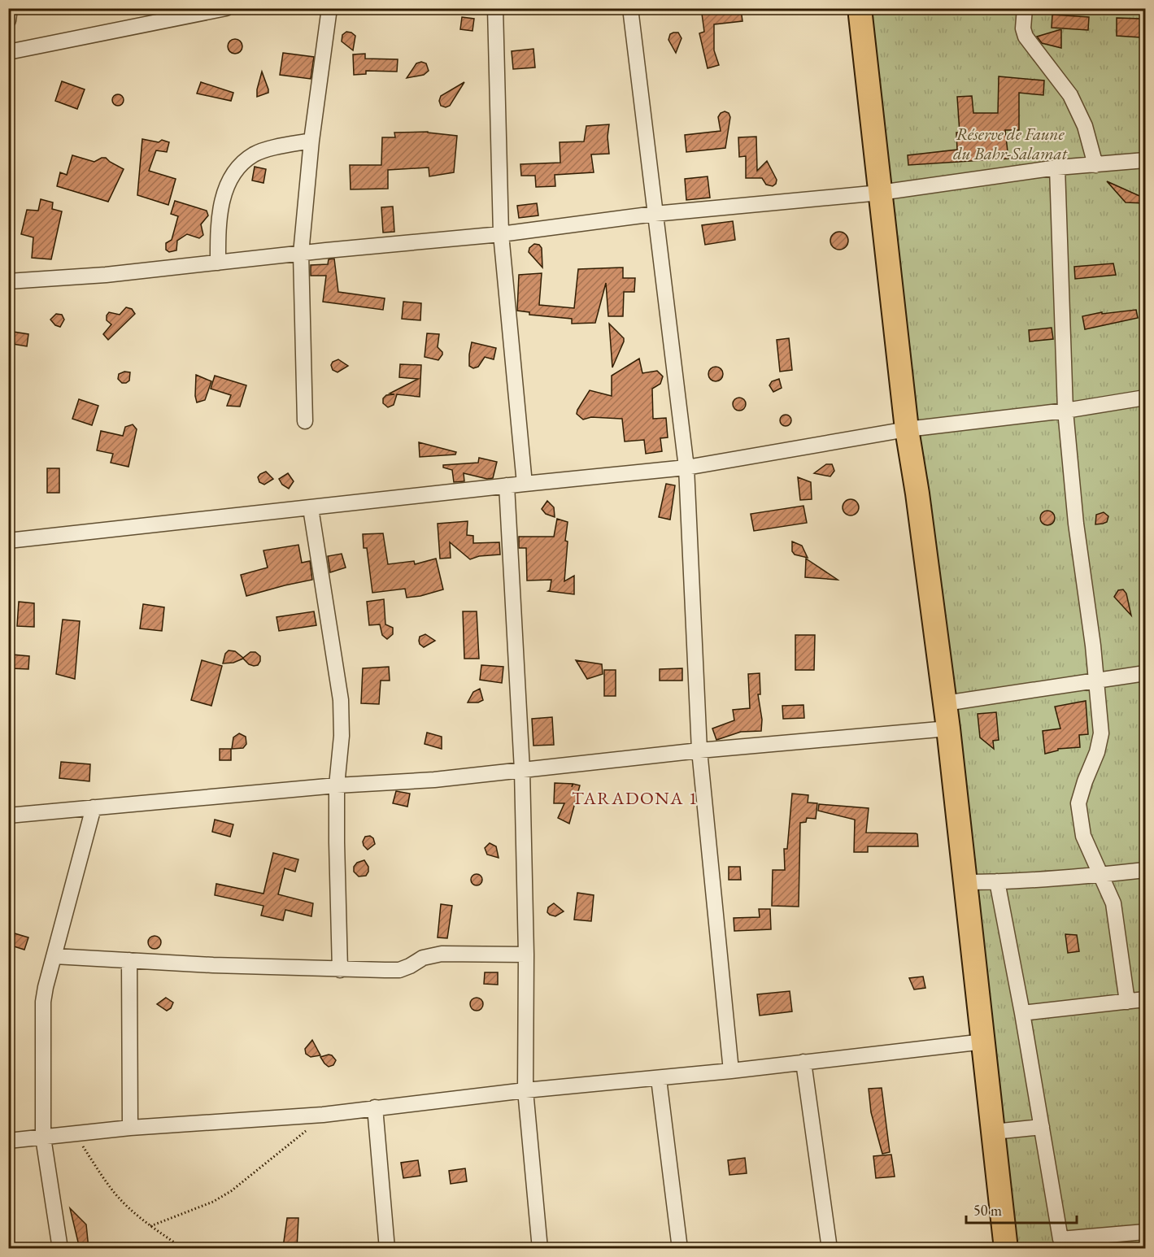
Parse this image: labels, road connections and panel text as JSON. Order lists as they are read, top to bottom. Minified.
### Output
{"districts":["TARADONA 1"],"parks":["Réserve de Faune du Bahr-Salamat"],"scale_bar":"50 m"}
